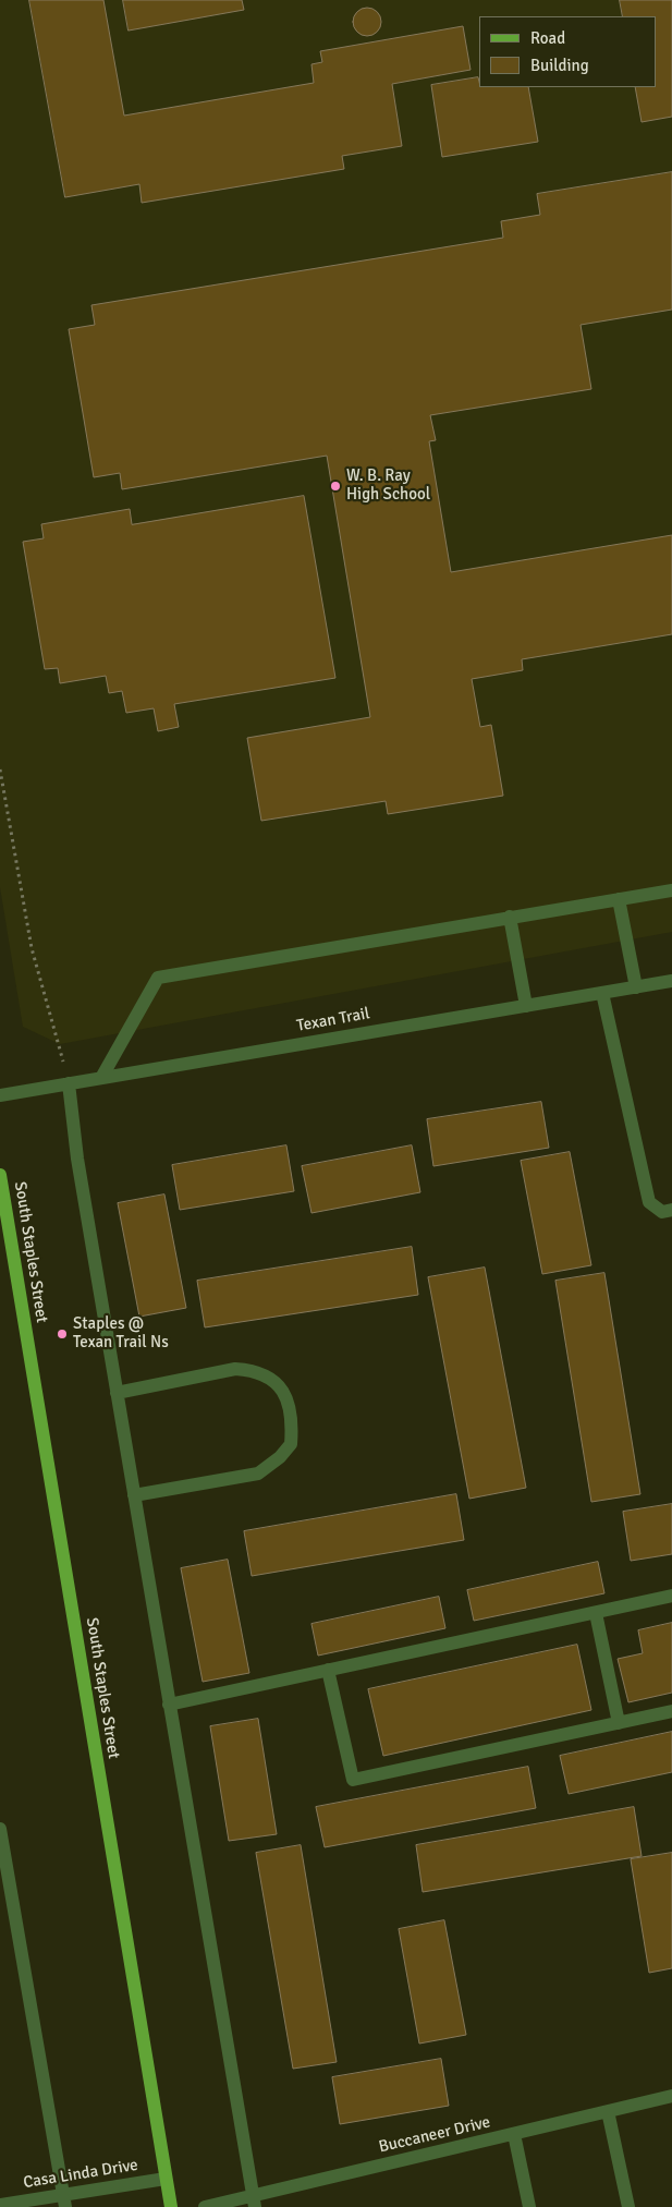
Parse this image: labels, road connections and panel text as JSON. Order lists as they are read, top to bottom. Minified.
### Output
{"streets":{"main road":["South Staples Street"],"street":["Texan Trail","Buccaneer Drive","Casa Linda Drive"]},"crossings":[["South Staples Street","Casa Linda Drive"]],"places":["W. B. Ray High School","Staples @ Texan Trail Ns"],"legend":["Road","Building"]}
